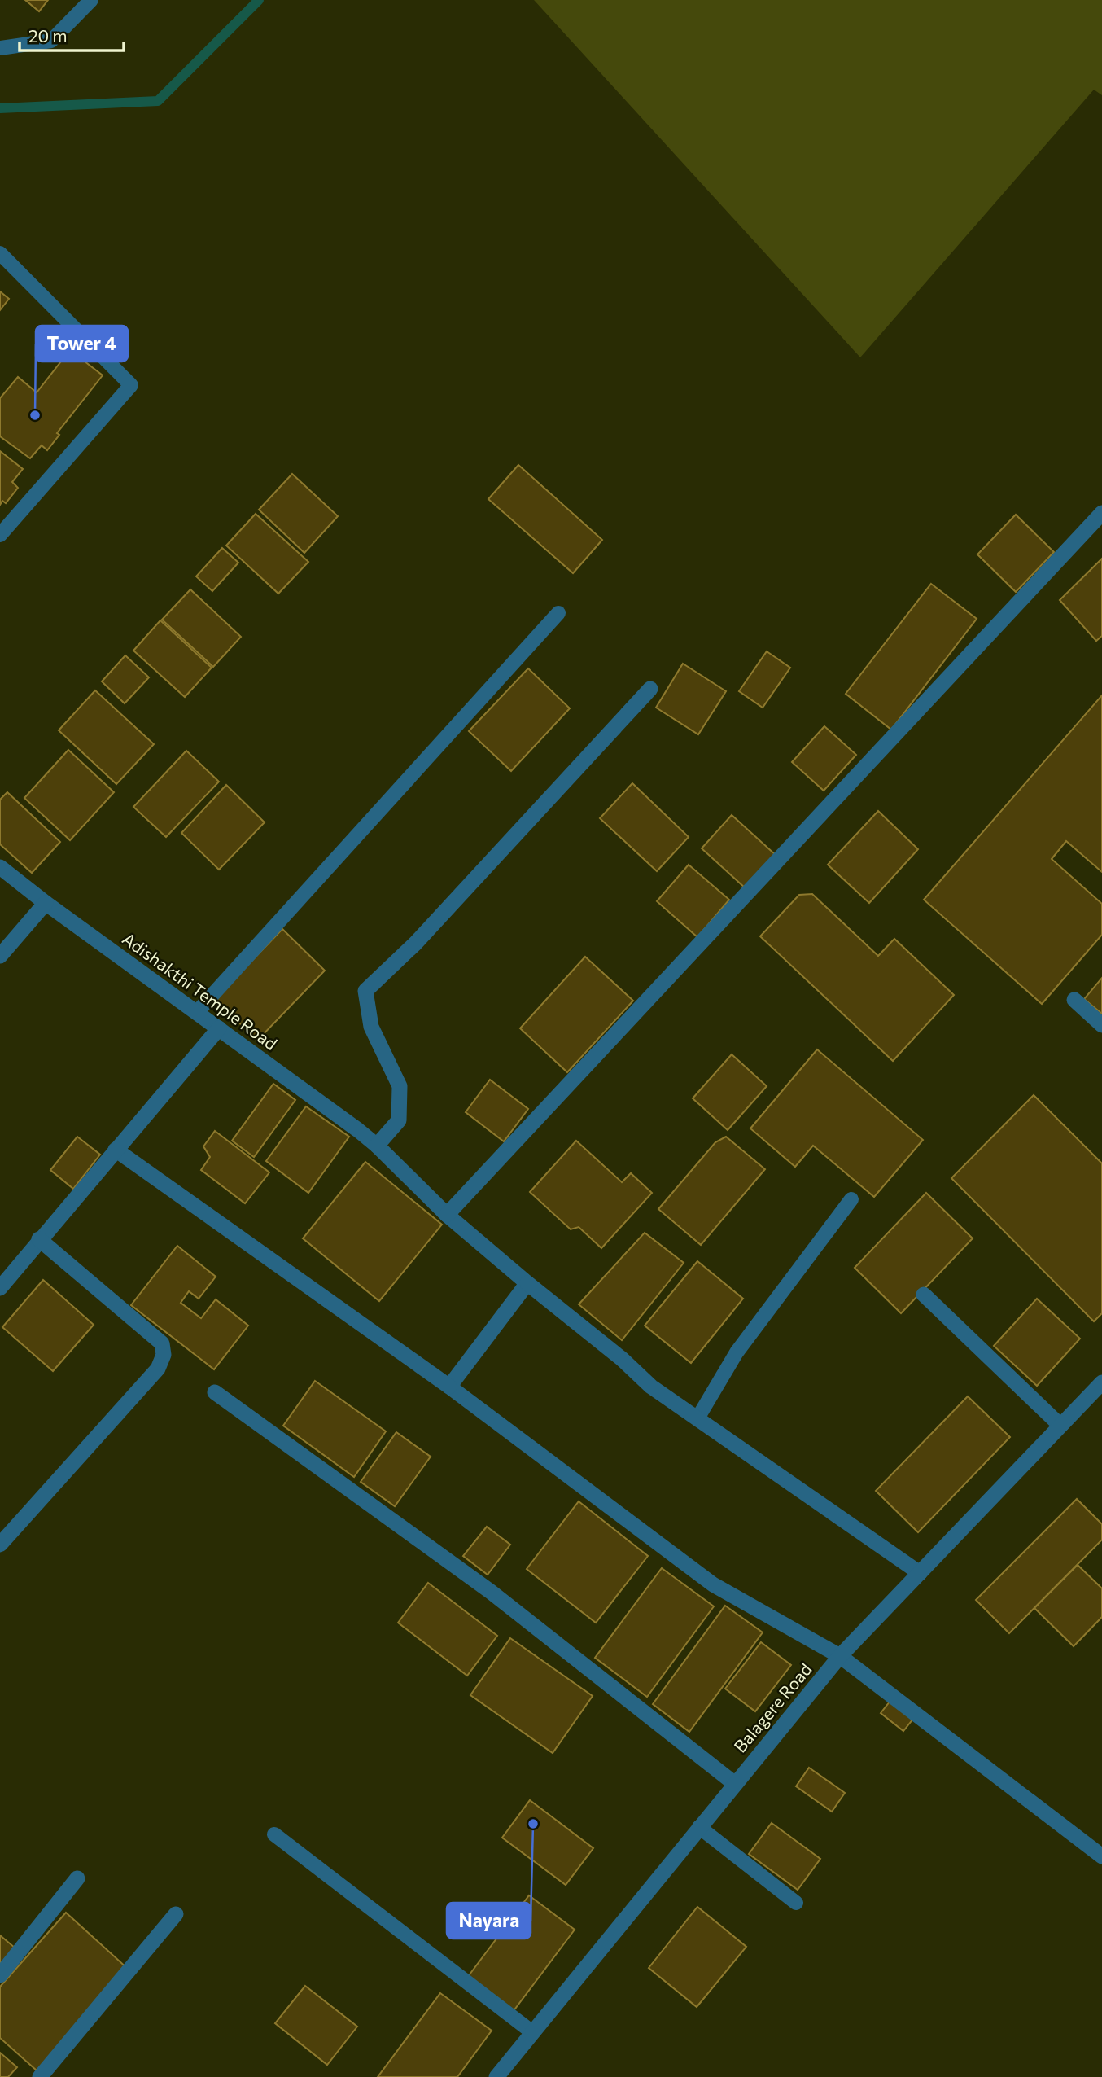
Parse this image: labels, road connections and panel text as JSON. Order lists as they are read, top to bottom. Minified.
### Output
{"streets":{"street":["Adishakthi Temple Road","Balagere Road"]},"crossings":[["Adishakthi Temple Road","Balagere Road"]],"places":["Tower 4","Nayara"],"scale_bar":"20 m"}
